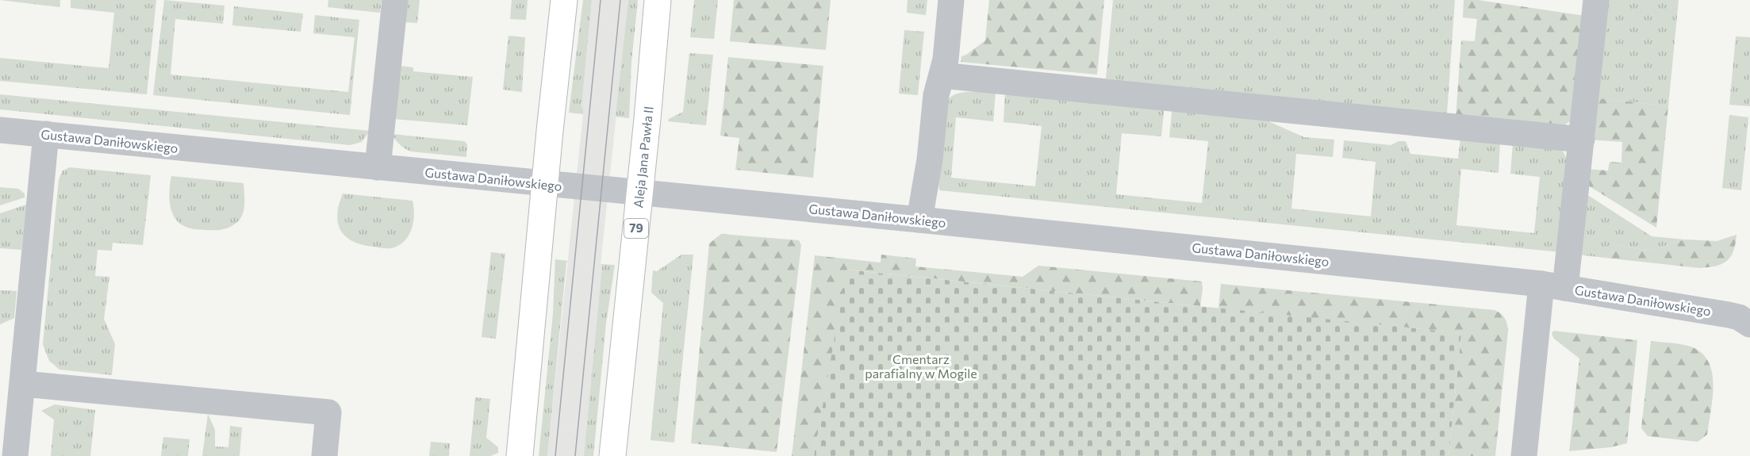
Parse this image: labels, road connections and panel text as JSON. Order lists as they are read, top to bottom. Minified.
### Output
{"streets":{"main road":["Aleja Jana Pawła II","79"],"street":["Gustawa Daniłowskiego"]},"crossings":[["Gustawa Daniłowskiego","Aleja Jana Pawła II"]],"parks":["Cmentarz parafialny w Mogile"]}
